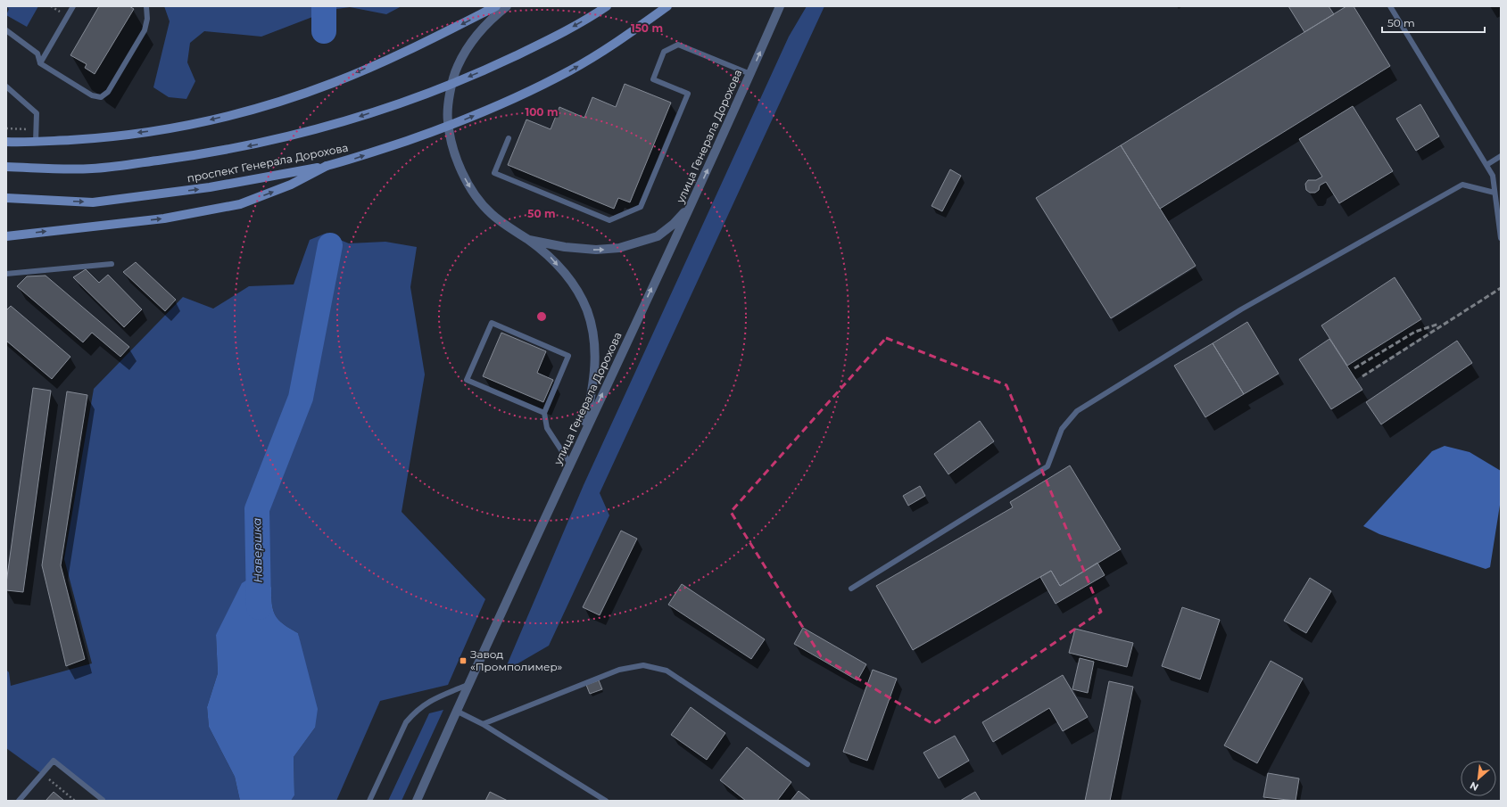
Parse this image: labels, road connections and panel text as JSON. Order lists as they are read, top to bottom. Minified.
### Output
{"streets":{"main road":["проспект Генерала Дорохова"],"street":["улица Генерала Дорохова"]},"one_way":["улица Генерала Дорохова"],"water":["Навершка"],"places":{"transit":["Завод «Промполимер»"]},"scale_bar":"50 m","north":"bottom left","rings":["150 m","100 m","50 m"]}
